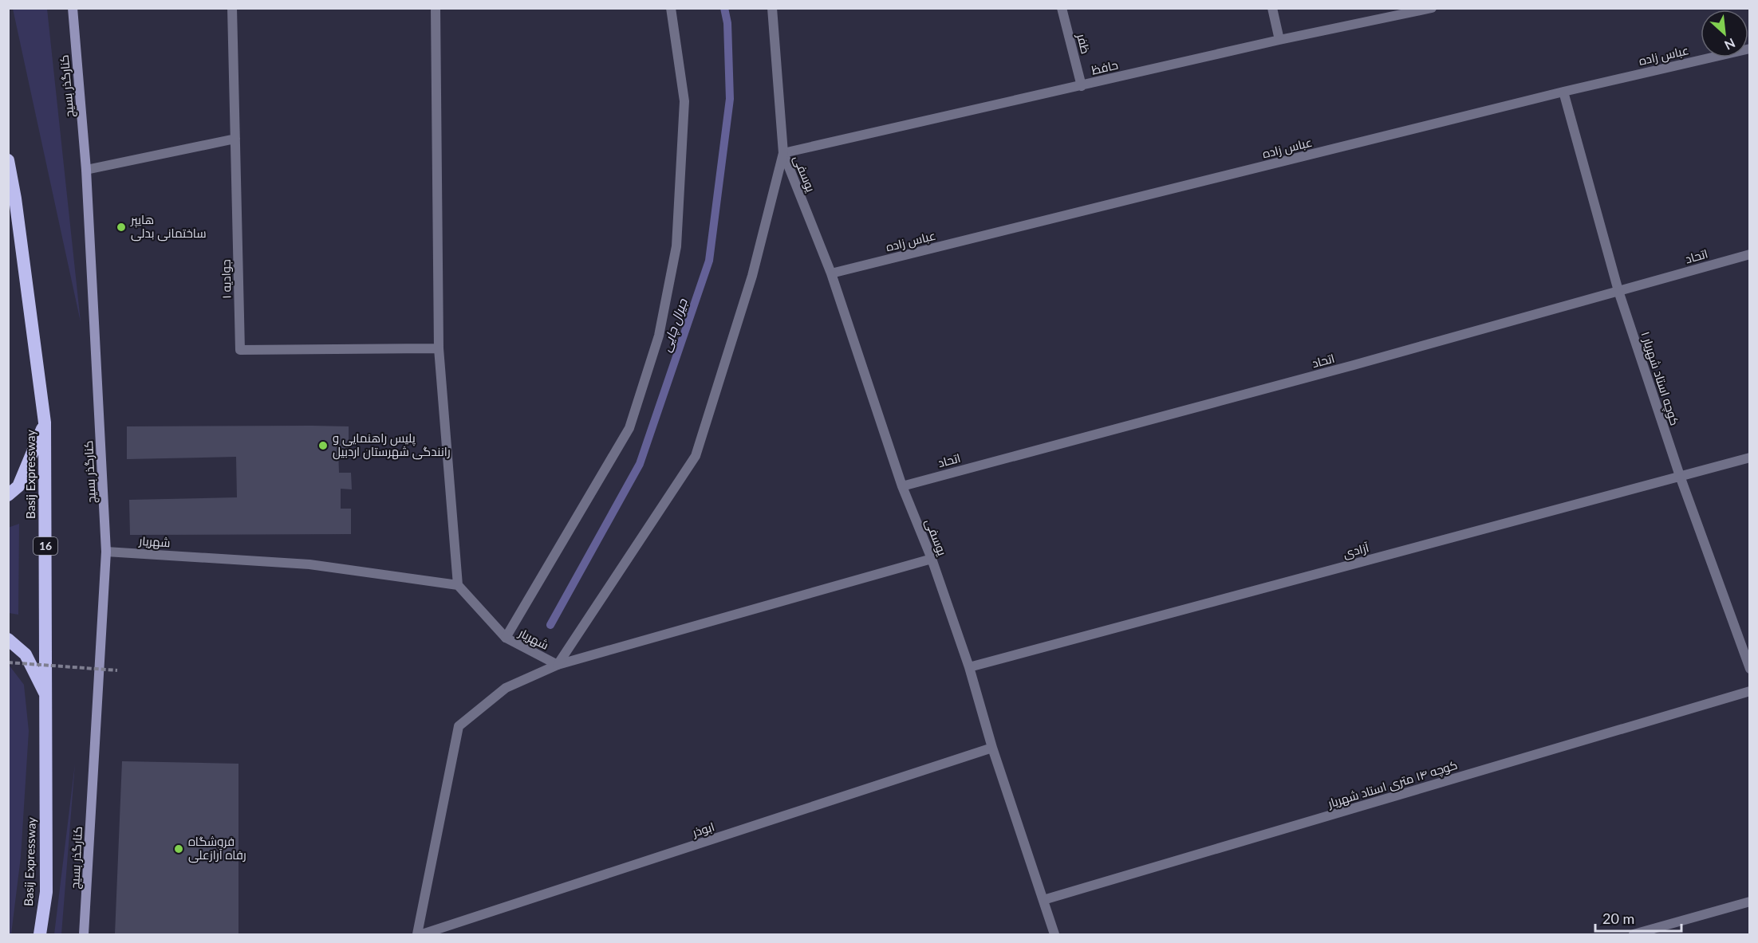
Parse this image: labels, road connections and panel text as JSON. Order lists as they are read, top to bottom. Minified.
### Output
{"streets":{"highway":["Basij Expressway","16"],"main road":["کنارگذر بسیج"],"street":["ظفر","عباس زاده","حافظ","یوسفی","اتحاد","جوادیه ۱","کوچه استاد شهریار ۱","شهریار","آزادی","کوچه ۱۴ متری استاد شهریار","ابوذر"]},"crossings":[["ظفر","حافظ"],["عباس زاده","یوسفی"],["عباس زاده","کوچه استاد شهریار ۱"],["حافظ","یوسفی"],["کنارگذر بسیج","شهریار"],["یوسفی","اتحاد"],["یوسفی","آزادی"],["یوسفی","کوچه ۱۴ متری استاد شهریار"],["یوسفی","ابوذر"],["اتحاد","کوچه استاد شهریار ۱"],["کوچه استاد شهریار ۱","آزادی"]],"water":["جیرال چایی"],"places":["هایپر ساختمانی بدلی","پلیس راهنمایی و رانندگی شهرستان اردبیل","فروشگاه رفاه آرازعلی"],"scale_bar":"20 m","north":"bottom right"}
